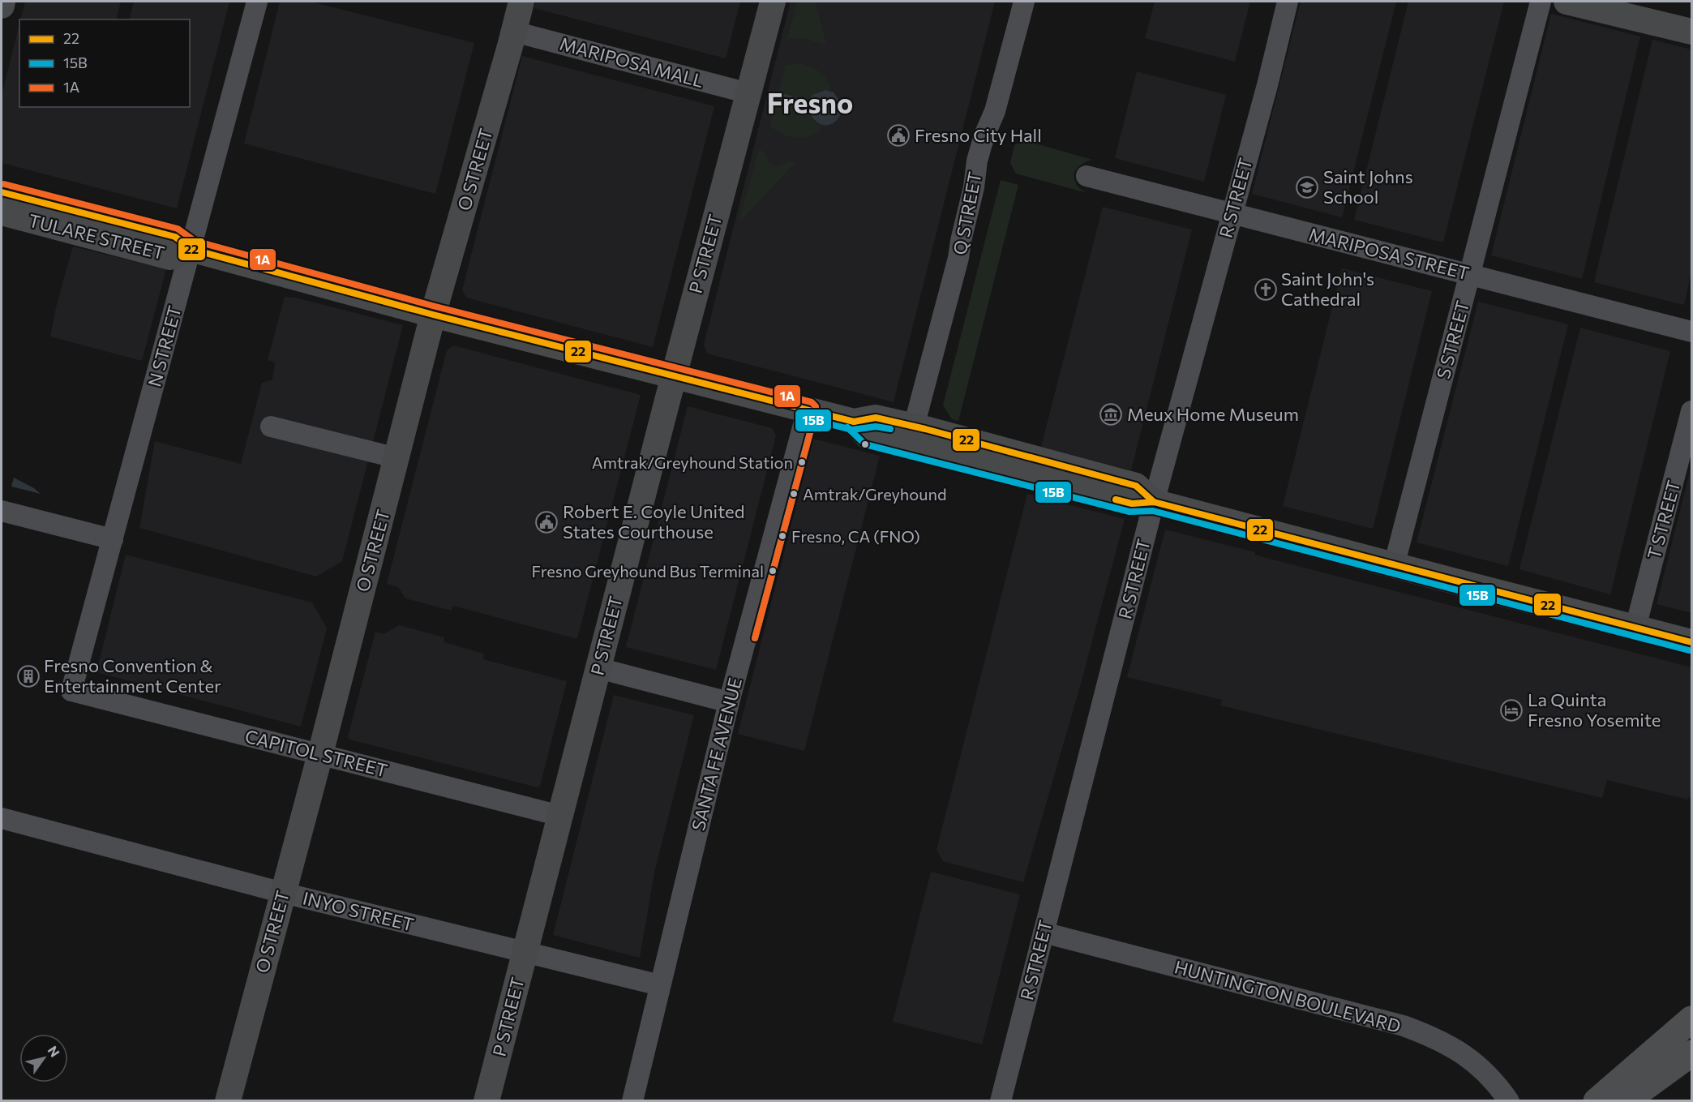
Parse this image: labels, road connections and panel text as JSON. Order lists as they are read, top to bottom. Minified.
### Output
{"streets":{"main road":["O STREET","TULARE STREET","P STREET"],"street":["MARIPOSA MALL","R STREET","Q STREET","MARIPOSA STREET","S STREET","N STREET","T STREET","CAPITOL STREET","SANTA FE AVENUE","INYO STREET","HUNTINGTON BOULEVARD"]},"crossings":[["MARIPOSA MALL","O STREET"],["MARIPOSA MALL","P STREET"],["O STREET","TULARE STREET"],["O STREET","CAPITOL STREET"],["O STREET","INYO STREET"],["R STREET","TULARE STREET"],["R STREET","MARIPOSA STREET"],["R STREET","HUNTINGTON BOULEVARD"],["Q STREET","TULARE STREET"],["TULARE STREET","P STREET"],["TULARE STREET","S STREET"],["TULARE STREET","N STREET"],["TULARE STREET","T STREET"],["TULARE STREET","SANTA FE AVENUE"],["P STREET","CAPITOL STREET"],["P STREET","INYO STREET"],["MARIPOSA STREET","S STREET"],["N STREET","CAPITOL STREET"],["SANTA FE AVENUE","INYO STREET"]],"districts":["Fresno"],"places":{"public building":["Fresno City Hall","Robert E. Coyle United States Courthouse"],"school or university":["Saint Johns School"],"church":["Saint John's Cathedral"],"museum":["Meux Home Museum"],"other":["Amtrak/Greyhound Station","Amtrak/Greyhound","Fresno, CA (FNO)","Fresno Greyhound Bus Terminal"],"building":["Fresno Convention & Entertainment Center"],"hotel":["La Quinta Fresno Yosemite"]},"lines":["transit line 1A","transit line 22","transit line 15B"],"legend":["22","15B","1A"],"north":"top right"}
